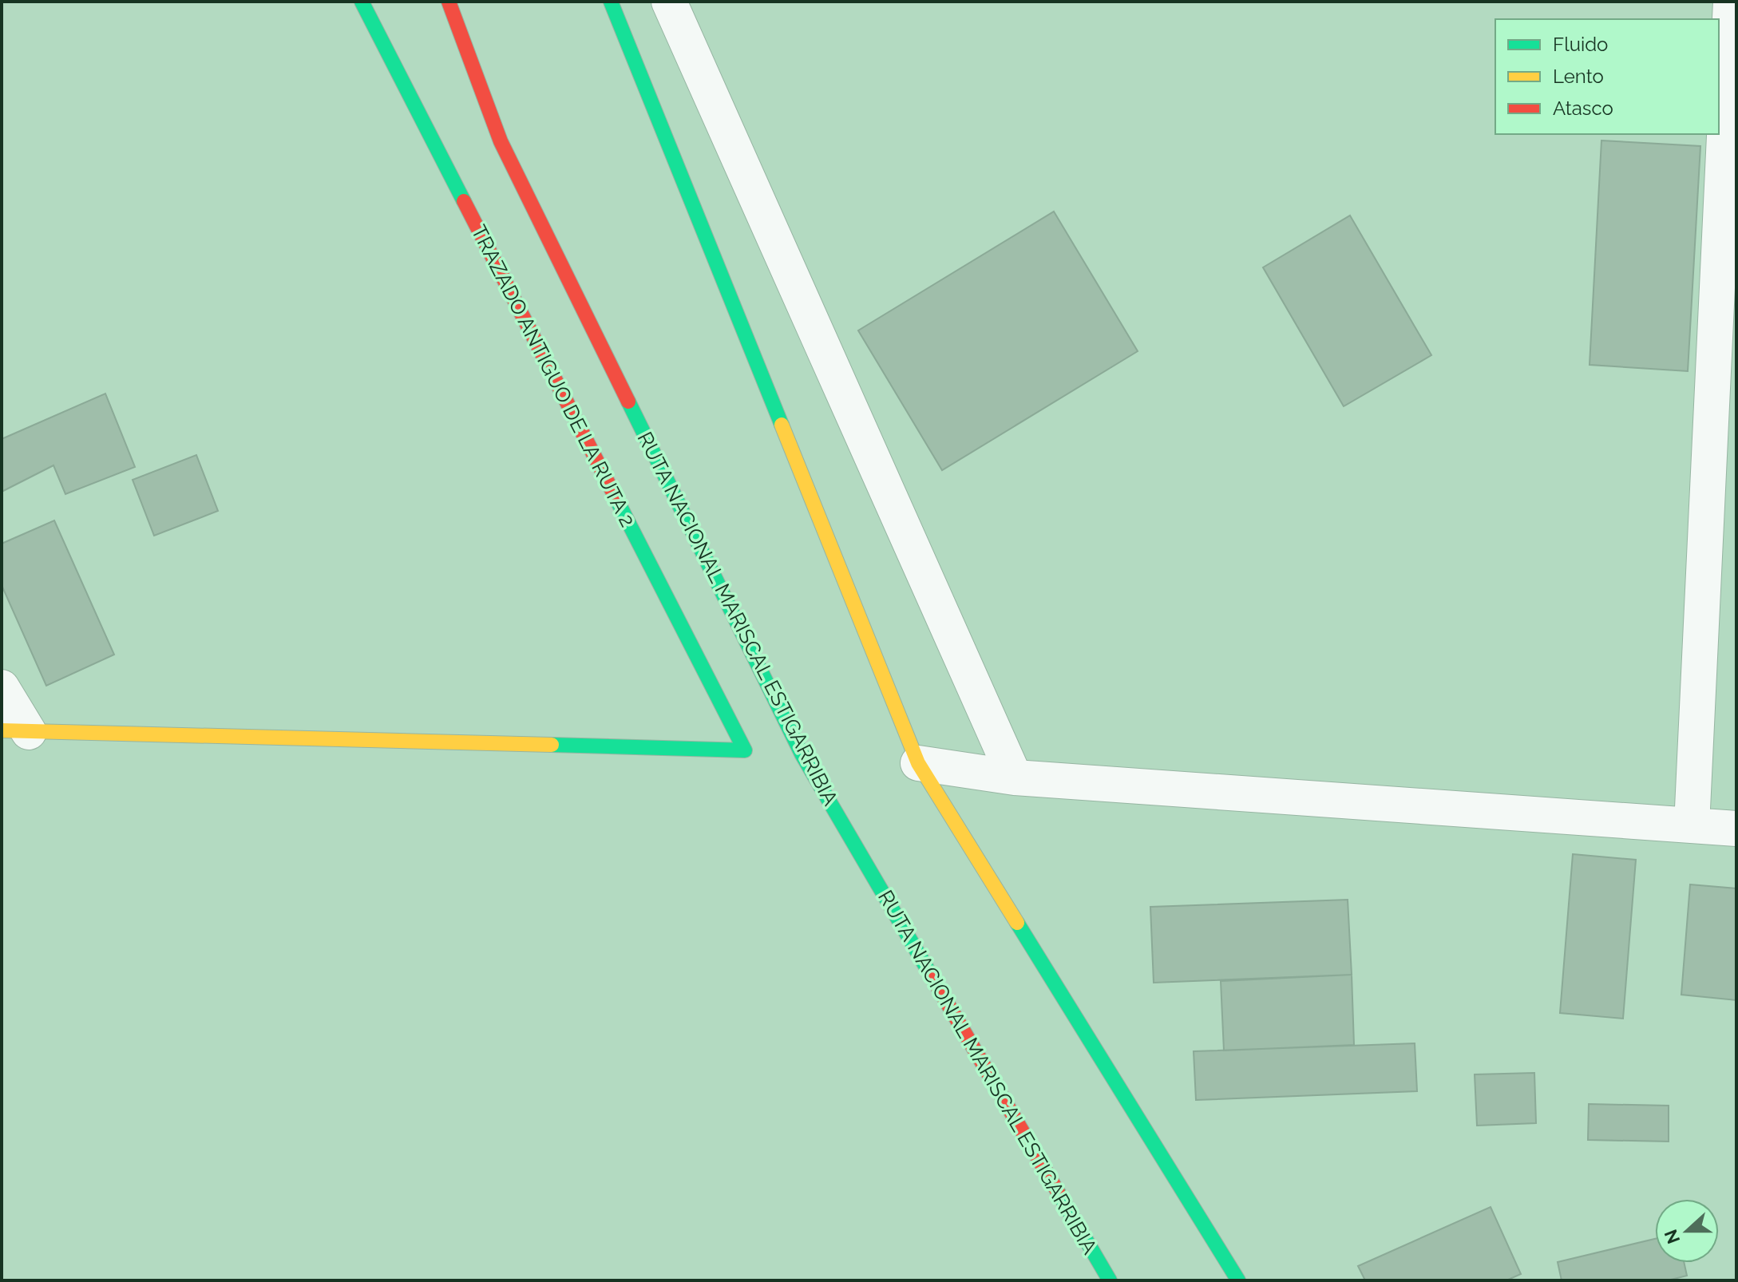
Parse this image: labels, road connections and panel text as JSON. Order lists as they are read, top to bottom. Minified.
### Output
{"streets":{"main road":["TRAZADO ANTIGUO DE LA RUTA 2","RUTA NACIONAL MARISCAL ESTIGARRIBIA"]},"legend":["Fluido","Lento","Atasco"],"north":"left"}
